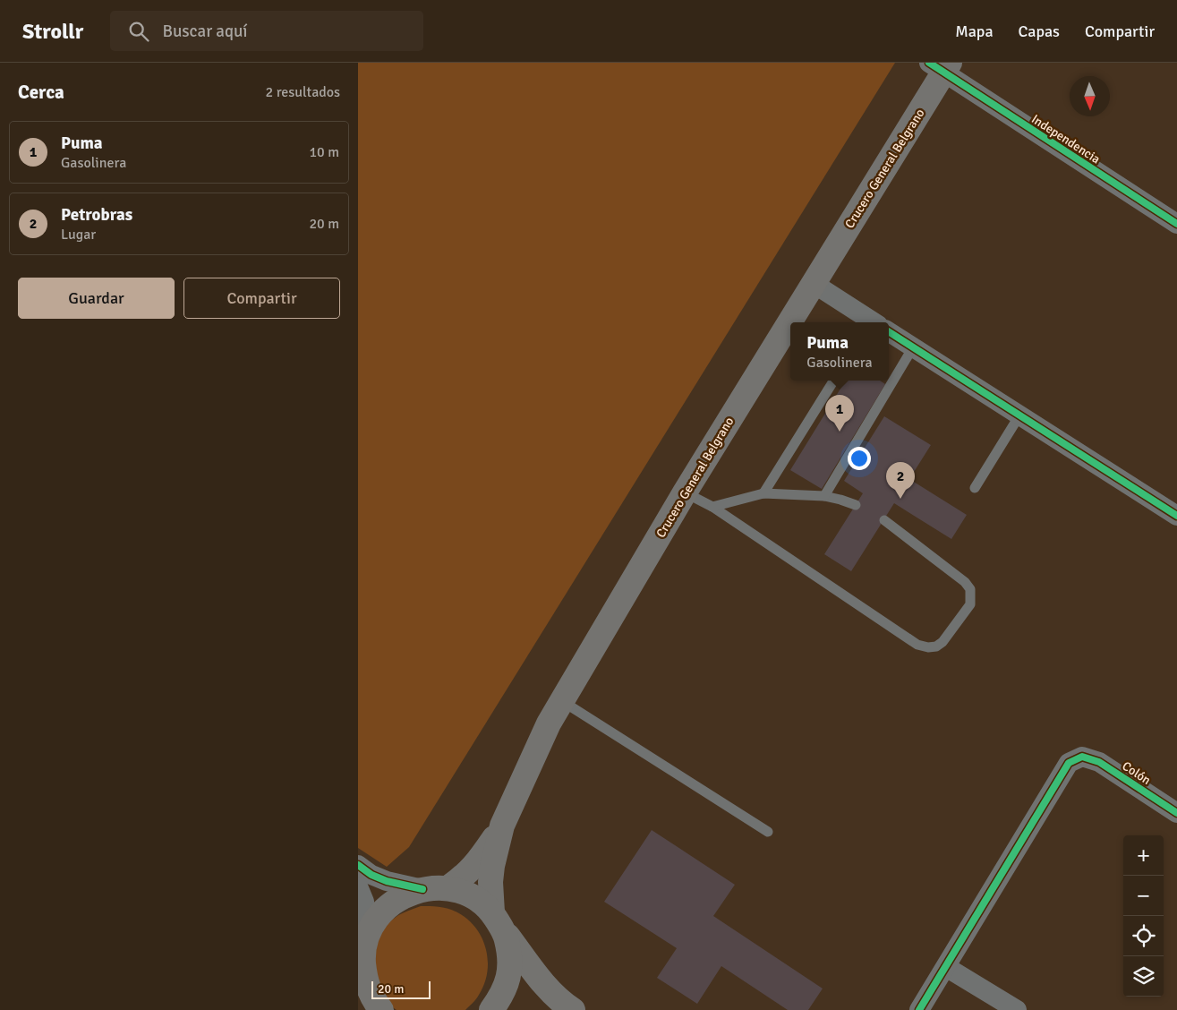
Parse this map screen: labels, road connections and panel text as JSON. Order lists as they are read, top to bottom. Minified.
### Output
{"streets":{"main road":["Crucero General Belgrano"],"street":["Independencia","Colón"]},"crossings":[["Independencia","Crucero General Belgrano"]],"scale_bar":"20 m","north":"bottom","page":{"header":"Strollr","search":"Buscar aquí","nav":["Mapa","Capas","Compartir"],"heading":["Cerca","2 resultados"],"list":[{"mark":"1","name":"Puma","note":"Gasolinera","value":"10 m"},{"mark":"2","name":"Petrobras","note":"Lugar","value":"20 m"}],"buttons":["Guardar","Compartir"],"popup":["Puma","Gasolinera"],"pins":["1","2"],"map_buttons":["+","−"],"scale":"20 m"}}
